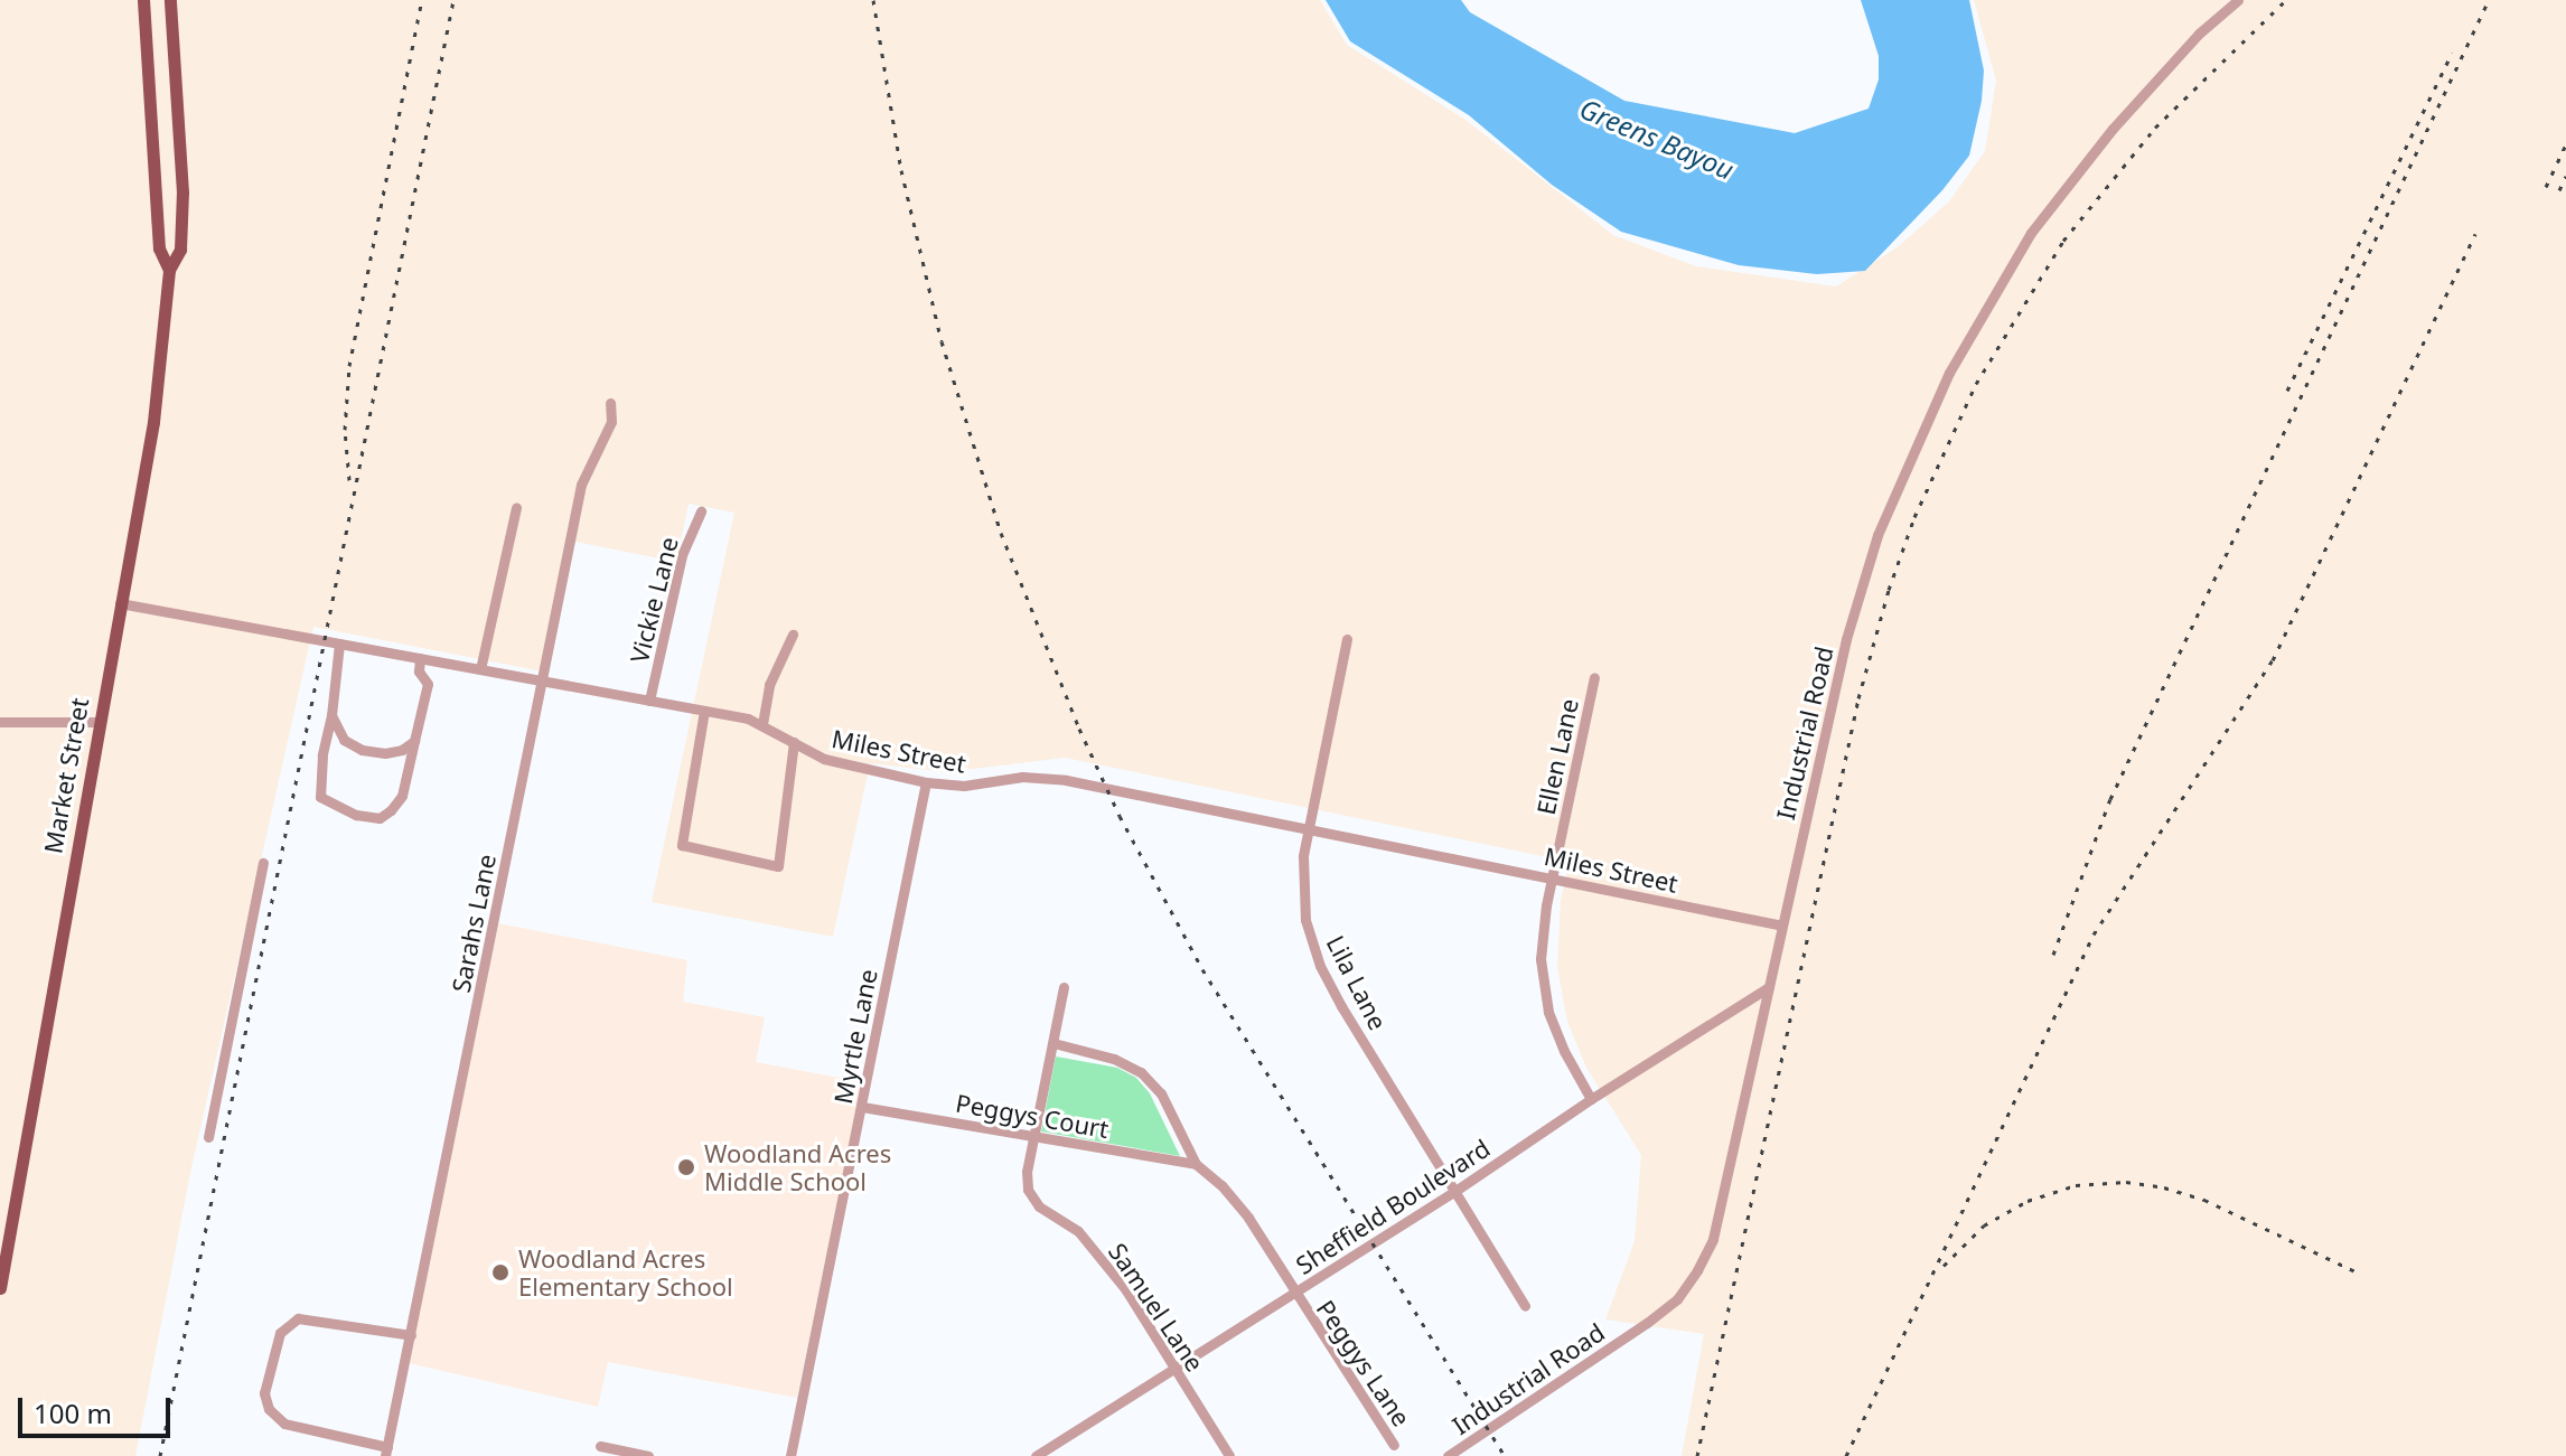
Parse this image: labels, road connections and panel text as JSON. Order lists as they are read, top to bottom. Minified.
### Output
{"streets":{"main road":["Market Street"],"street":["Vickie Lane","Industrial Road","Miles Street","Ellen Lane","Sarahs Lane","Lila Lane","Myrtle Lane","Peggys Court","Sheffield Boulevard","Samuel Lane","Peggys Lane"]},"crossings":[["Vickie Lane","Miles Street"],["Industrial Road","Miles Street"],["Industrial Road","Sheffield Boulevard"],["Miles Street","Ellen Lane"],["Miles Street","Market Street"],["Miles Street","Sarahs Lane"],["Miles Street","Lila Lane"],["Miles Street","Myrtle Lane"],["Ellen Lane","Sheffield Boulevard"],["Lila Lane","Sheffield Boulevard"],["Myrtle Lane","Peggys Court"],["Peggys Court","Samuel Lane"],["Peggys Court","Peggys Lane"],["Sheffield Boulevard","Samuel Lane"],["Sheffield Boulevard","Peggys Lane"],["Samuel Lane","Peggys Lane"]],"water":["Greens Bayou"],"places":["Woodland Acres Middle School","Woodland Acres Elementary School"],"scale_bar":"100 m"}
